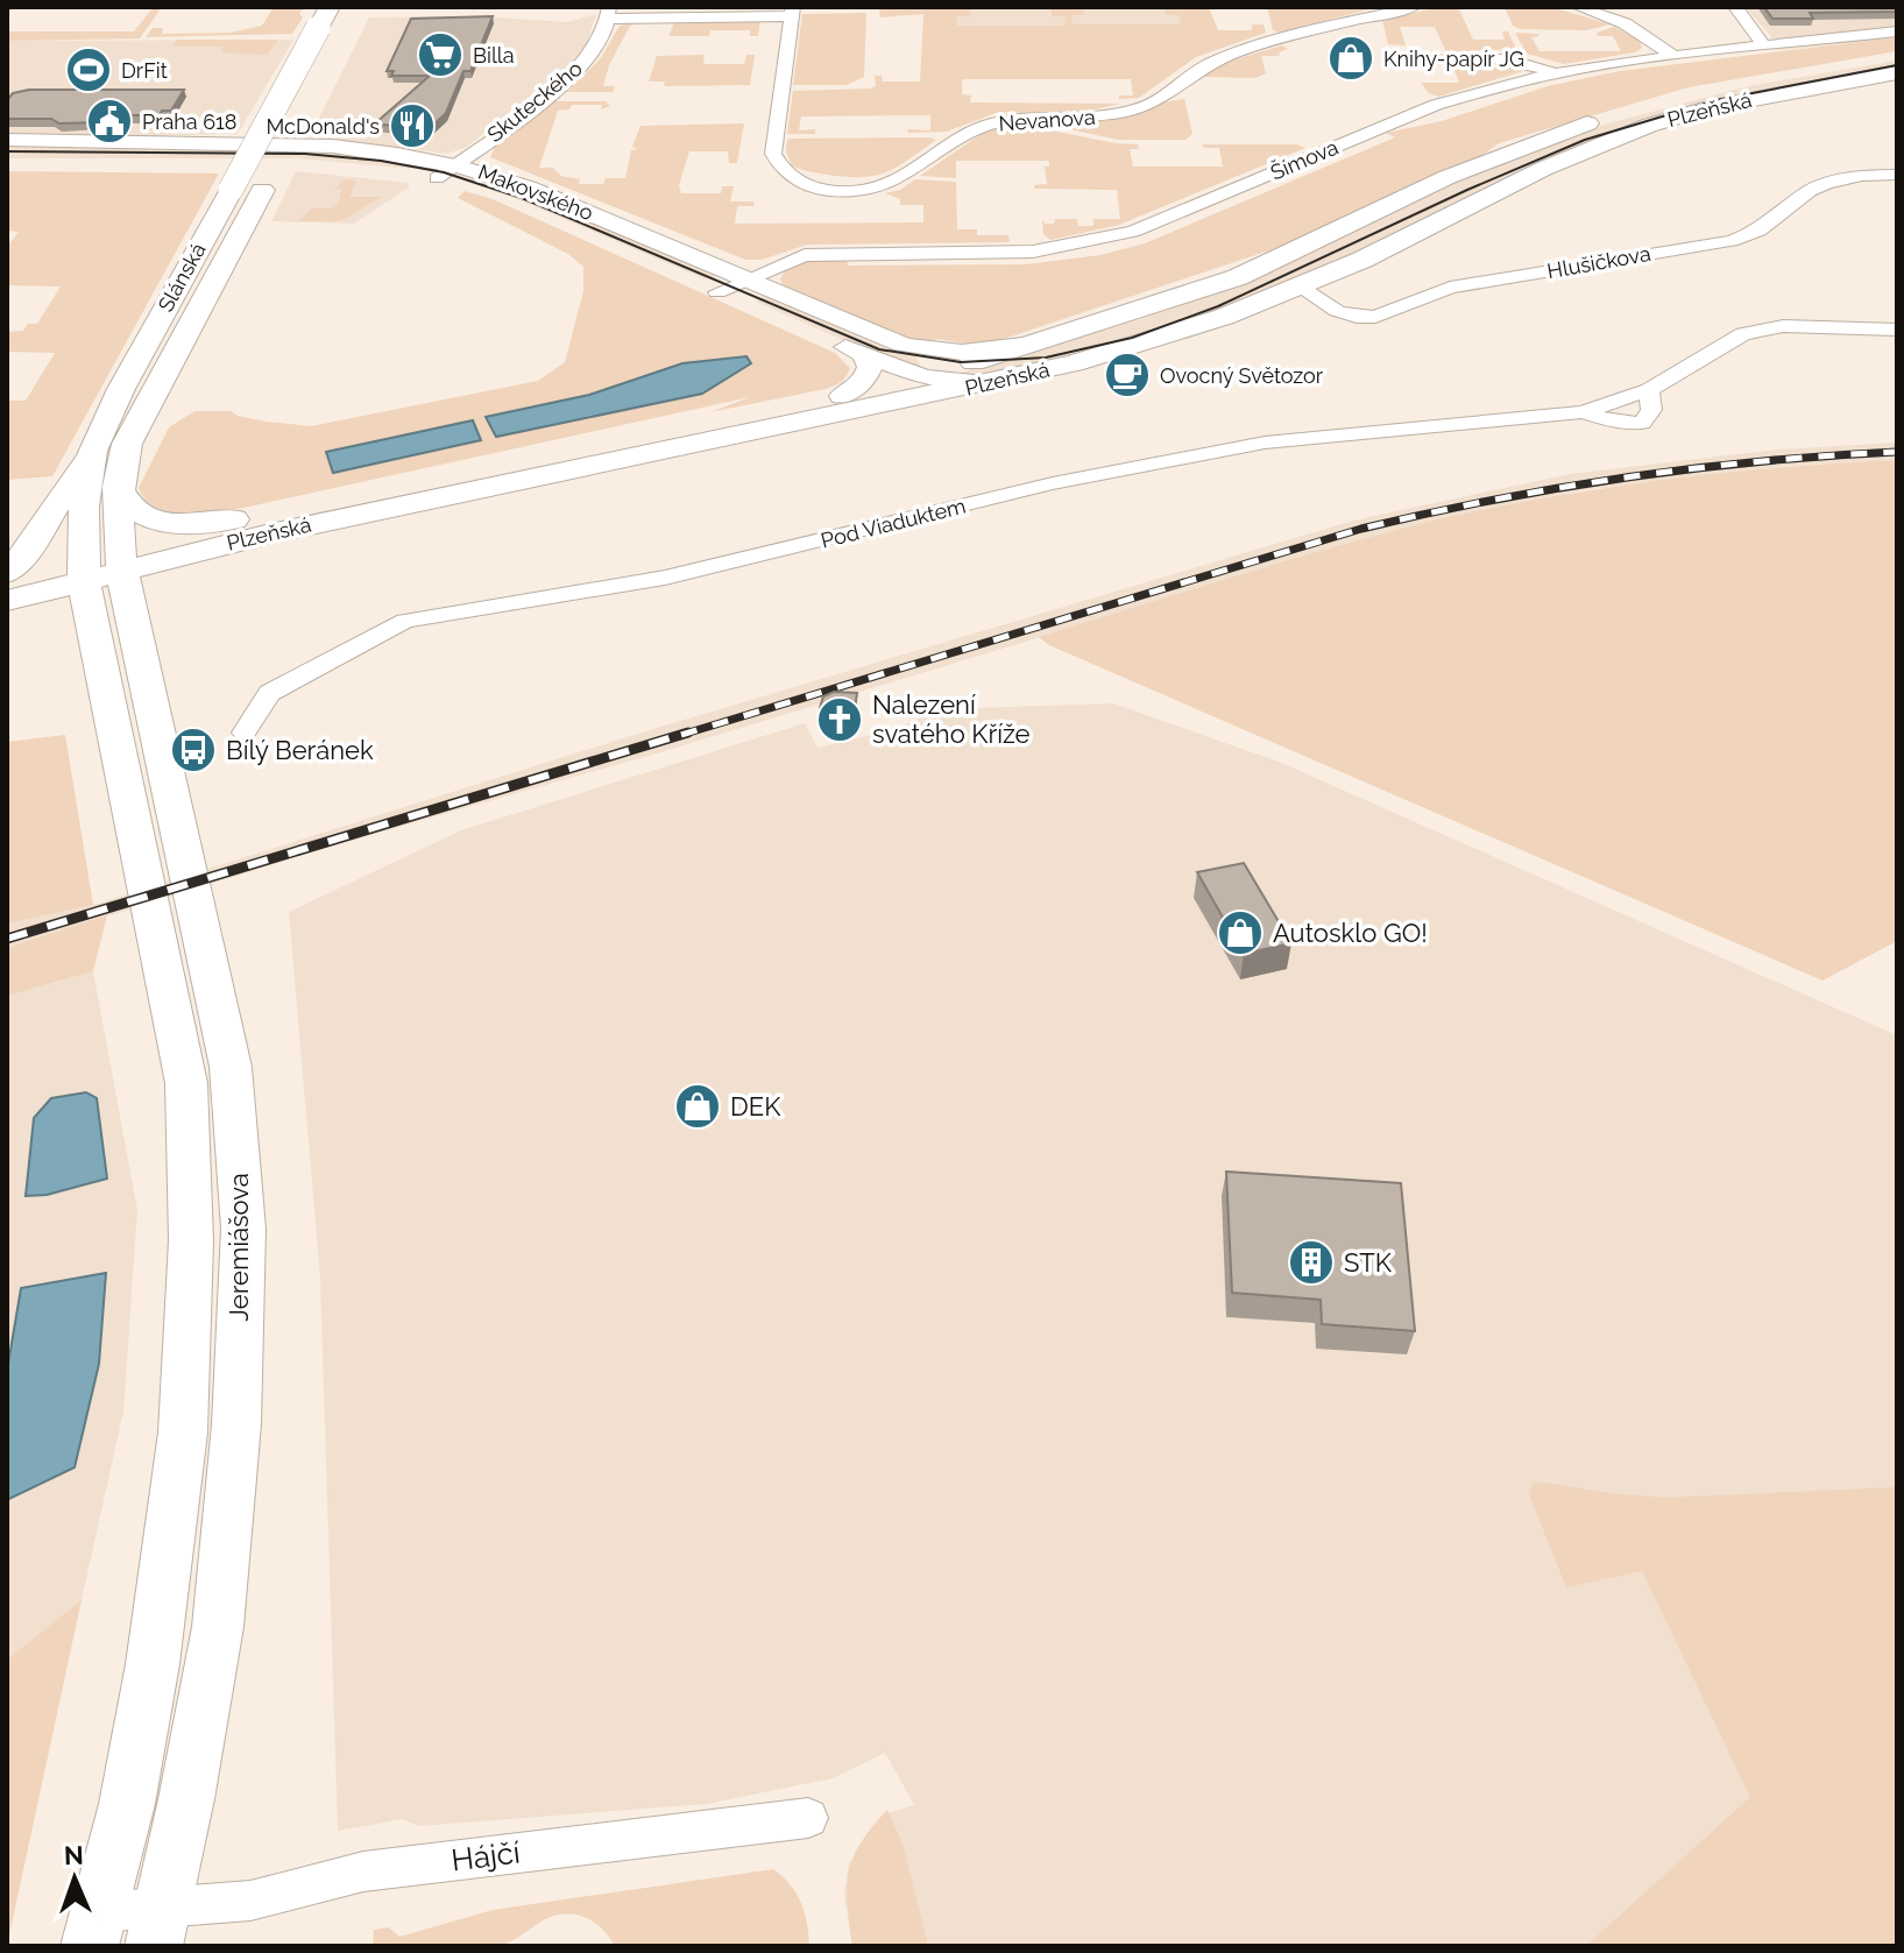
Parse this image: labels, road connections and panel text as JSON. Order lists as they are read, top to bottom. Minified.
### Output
{"streets":{"main road":["Plzeňská","Slánská","Jeremiášova"],"street":["Skuteckého","Nevanova","Šímova","Makovského","Hlušičkova","Pod Viaduktem","Hájčí"]},"crossings":[["Skuteckého","Nevanova"],["Skuteckého","Makovského"],["Plzeňská","Makovského"],["Plzeňská","Hlušičkova"],["Plzeňská","Slánská"],["Plzeňská","Jeremiášova"],["Šímova","Makovského"],["Slánská","Jeremiášova"],["Jeremiášova","Hájčí"]],"places":{"supermarket":["Billa"],"shop":["Knihy-papír JG","Autosklo GO!","DEK"],"sports":["DrFit"],"public building":["Praha 618"],"restaurant":["McDonald's"],"cafe":["Ovocný Světozor"],"church":["Nalezení svatého Kříže"],"bus stop":["Bílý Beránek"],"building":["STK"]},"north":"top"}
